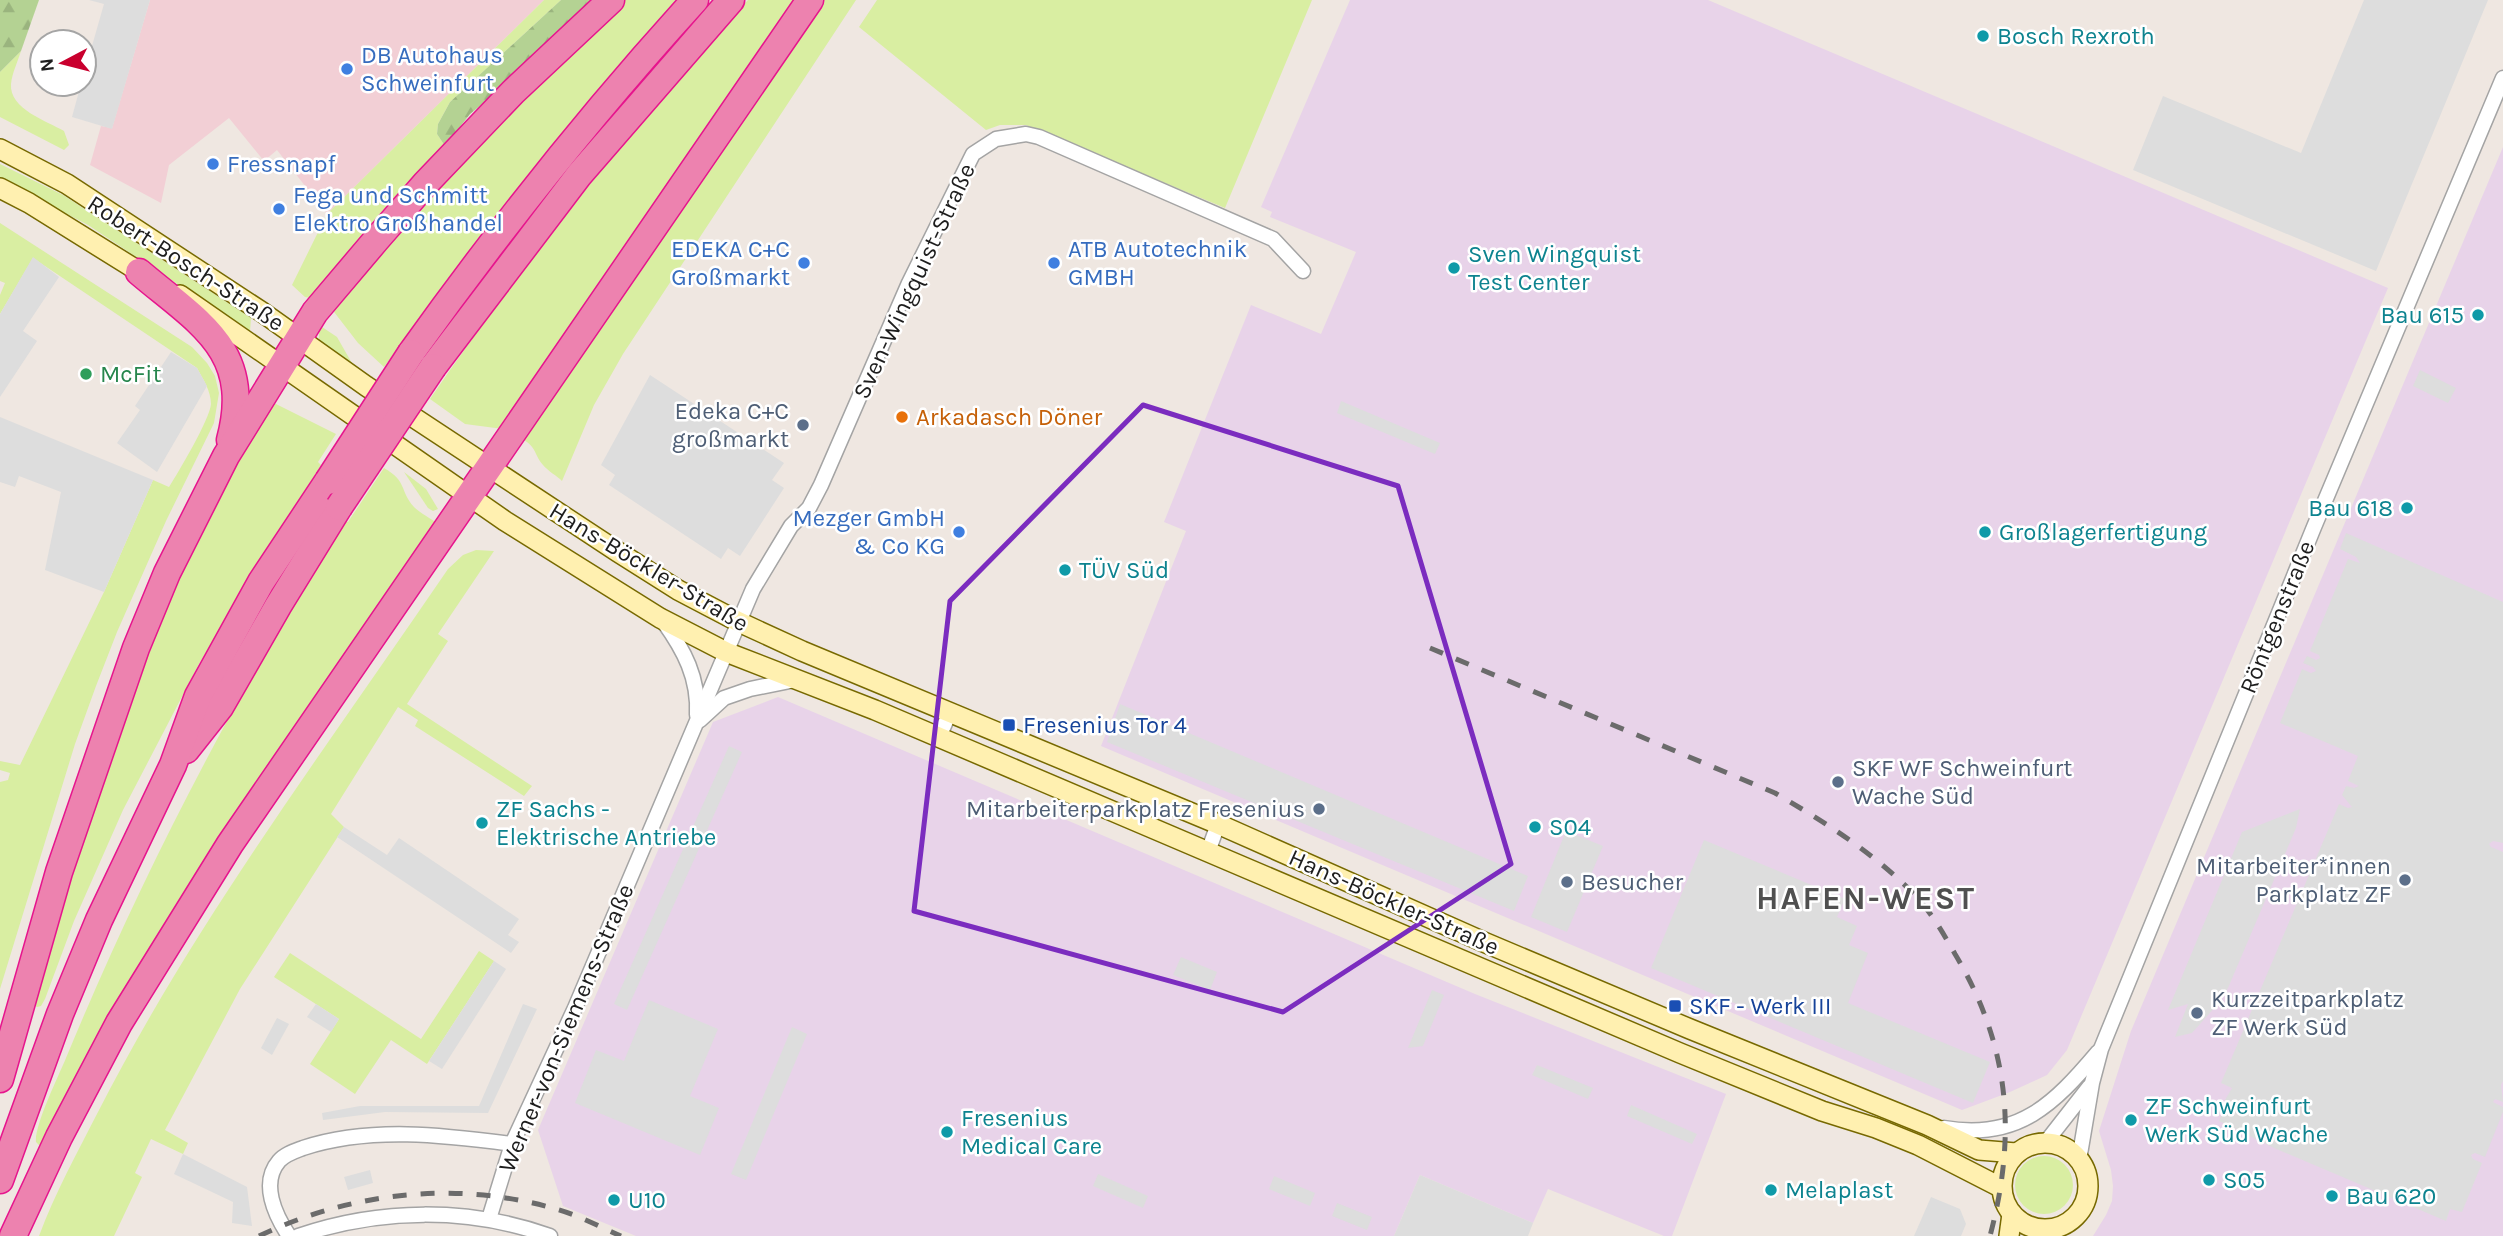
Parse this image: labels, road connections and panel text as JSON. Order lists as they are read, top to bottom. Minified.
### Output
{"streets":{"street":["Robert-Bosch-Straße","Sven-Wingquist-Straße","Hans-Böckler-Straße","Röntgenstraße","Werner-von-Siemens-Straße"]},"crossings":[["Robert-Bosch-Straße","Hans-Böckler-Straße"],["Sven-Wingquist-Straße","Hans-Böckler-Straße"],["Sven-Wingquist-Straße","Werner-von-Siemens-Straße"],["Hans-Böckler-Straße","Röntgenstraße"],["Hans-Böckler-Straße","Werner-von-Siemens-Straße"]],"districts":["HAFEN-WEST"],"places":{"other":["Bosch Rexroth","DB Autohaus Schweinfurt","Fressnapf","Fega und Schmitt Elektro Großhandel","EDEKA C+C Großmarkt","ATB Autotechnik GMBH","Sven Wingquist Test Center","Bau 615","McFit","Arkadasch Döner","Edeka C+C großmarkt","Bau 618","Mezger GmbH & Co KG","Großlagerfertigung","TÜV Süd","SKF WF Schweinfurt Wache Süd","Mitarbeiterparkplatz Fresenius","ZF Sachs - Elektrische Antriebe","S04","Mitarbeiter*innen Parkplatz ZF","Besucher","Kurzzeitparkplatz ZF Werk Süd","ZF Schweinfurt Werk Süd Wache","Fresenius Medical Care","S05","Melaplast","Bau 620","U10"],"transit":["Fresenius Tor 4","SKF - Werk III"]},"north":"left"}
